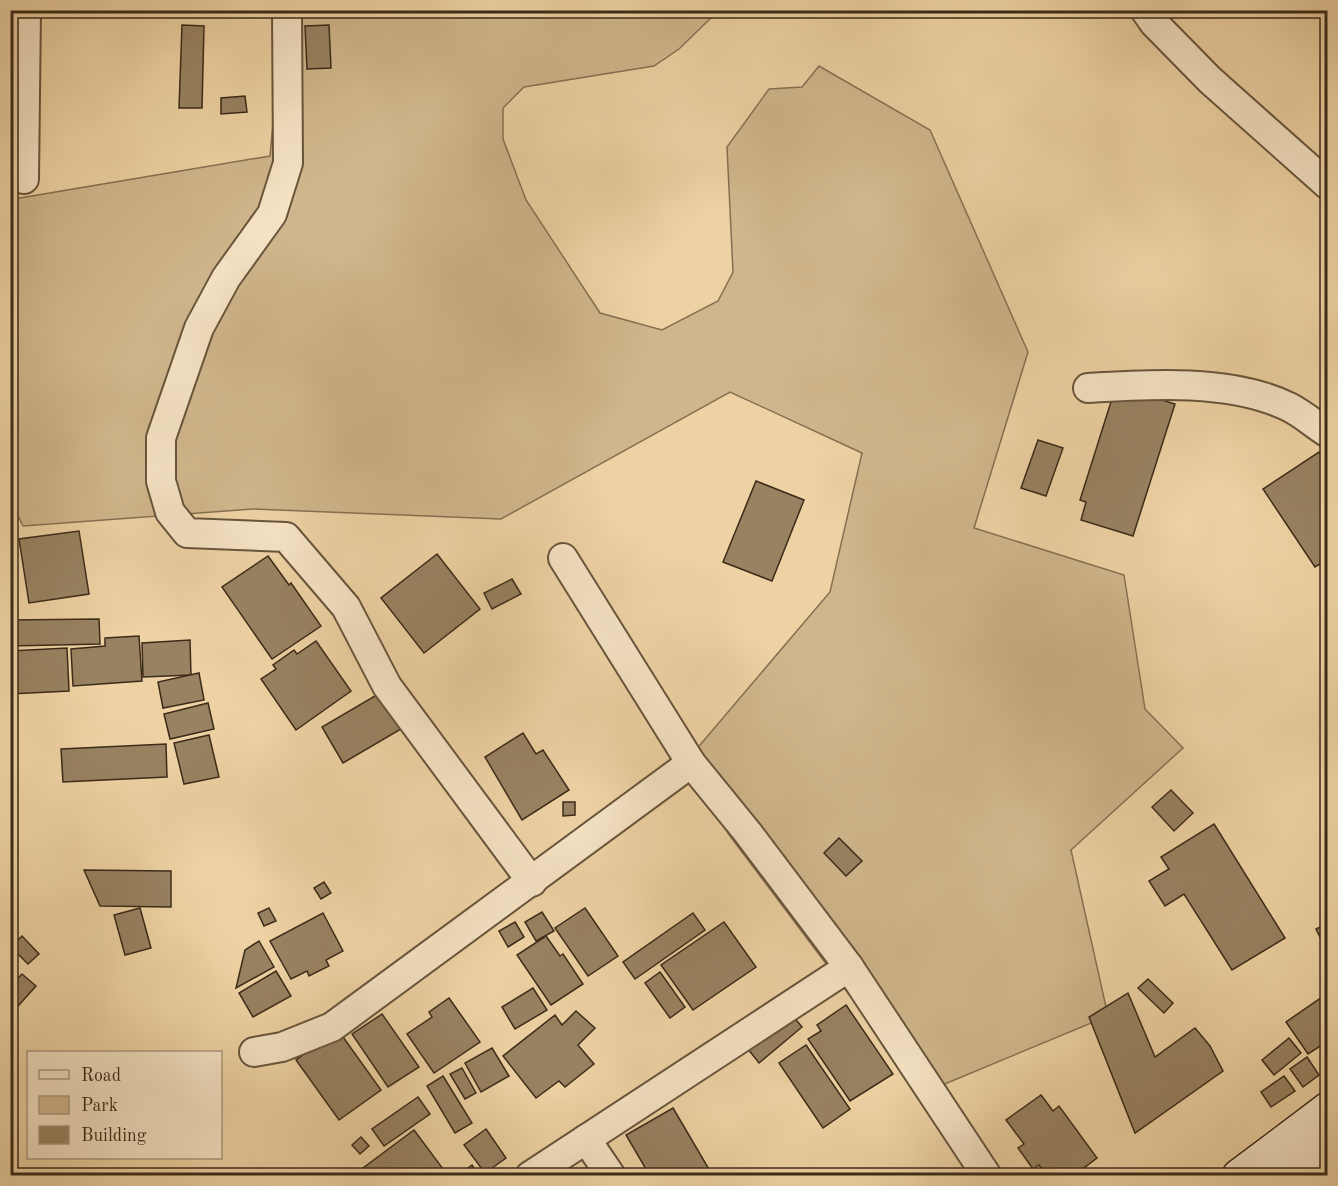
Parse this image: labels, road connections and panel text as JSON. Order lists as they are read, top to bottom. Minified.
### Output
{"legend":["Road","Park","Building"]}
